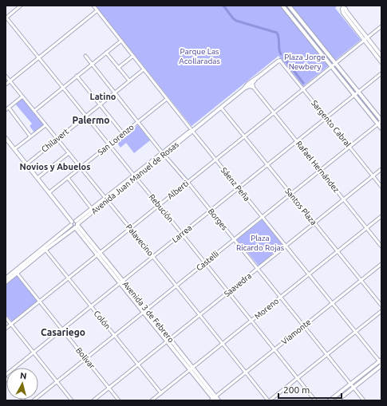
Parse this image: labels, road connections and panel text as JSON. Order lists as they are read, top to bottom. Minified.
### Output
{"streets":{"street":["Sargento Cabral","San Lorenzo","Chilavert","Rafael Hernández","Avenida Juan Manuel de Rosas","Sáenz Peña","Alberti","Santos Plaza","Rebución","Borges","Larrea","Palavecino","Castelli","Saavedra","Moreno","Avenida 3 de Febrero","Colón","Viamonte","Bolívar"]},"crossings":[["Sargento Cabral","Avenida Juan Manuel de Rosas"],["Sargento Cabral","Alberti"],["Sargento Cabral","Larrea"],["Sargento Cabral","Castelli"],["Sargento Cabral","Saavedra"],["San Lorenzo","Sáenz Peña"],["San Lorenzo","Rebución"],["San Lorenzo","Borges"],["San Lorenzo","Palavecino"],["San Lorenzo","Avenida 3 de Febrero"],["Chilavert","Sáenz Peña"],["Chilavert","Rebución"],["Chilavert","Borges"],["Chilavert","Palavecino"],["Chilavert","Avenida 3 de Febrero"],["Rafael Hernández","Alberti"],["Rafael Hernández","Larrea"],["Rafael Hernández","Castelli"],["Rafael Hernández","Saavedra"],["Rafael Hernández","Moreno"],["Avenida Juan Manuel de Rosas","Sáenz Peña"],["Avenida Juan Manuel de Rosas","Santos Plaza"],["Avenida Juan Manuel de Rosas","Rebución"],["Avenida Juan Manuel de Rosas","Borges"],["Avenida Juan Manuel de Rosas","Palavecino"],["Avenida Juan Manuel de Rosas","Avenida 3 de Febrero"],["Avenida Juan Manuel de Rosas","Colón"],["Avenida Juan Manuel de Rosas","Bolívar"],["Sáenz Peña","Alberti"],["Sáenz Peña","Larrea"],["Sáenz Peña","Castelli"],["Sáenz Peña","Saavedra"],["Sáenz Peña","Moreno"],["Sáenz Peña","Viamonte"],["Alberti","Santos Plaza"],["Alberti","Rebución"],["Alberti","Borges"],["Alberti","Palavecino"],["Alberti","Avenida 3 de Febrero"],["Alberti","Colón"],["Alberti","Bolívar"],["Santos Plaza","Larrea"],["Santos Plaza","Castelli"],["Santos Plaza","Saavedra"],["Santos Plaza","Moreno"],["Santos Plaza","Viamonte"],["Rebución","Larrea"],["Rebución","Castelli"],["Rebución","Saavedra"],["Rebución","Moreno"],["Rebución","Viamonte"],["Borges","Larrea"],["Borges","Castelli"],["Borges","Saavedra"],["Borges","Moreno"],["Borges","Viamonte"],["Larrea","Palavecino"],["Larrea","Avenida 3 de Febrero"],["Larrea","Colón"],["Larrea","Bolívar"],["Palavecino","Castelli"],["Palavecino","Saavedra"],["Palavecino","Moreno"],["Palavecino","Viamonte"],["Castelli","Avenida 3 de Febrero"],["Castelli","Colón"],["Castelli","Bolívar"],["Saavedra","Avenida 3 de Febrero"],["Saavedra","Colón"],["Saavedra","Bolívar"],["Moreno","Avenida 3 de Febrero"],["Moreno","Colón"],["Avenida 3 de Febrero","Viamonte"]],"districts":["Latino","Palermo","Novios y Abuelos","Casariego"],"parks":["Parque Las Acollaradas","Plaza Jorge Newbery","Plaza Ricardo Rojas"],"scale_bar":"200 m","north":"top"}
